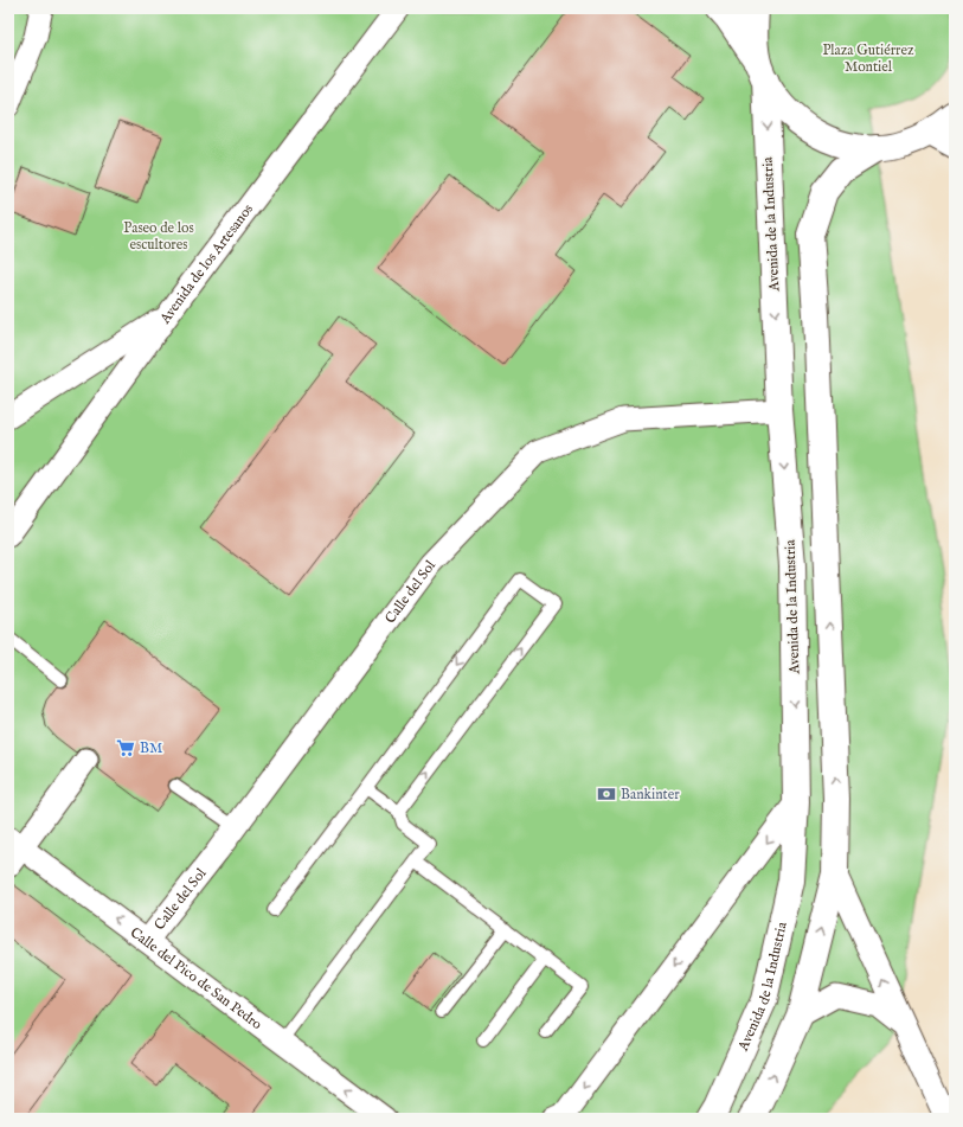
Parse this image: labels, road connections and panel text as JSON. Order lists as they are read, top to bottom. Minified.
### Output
{"streets":{"street":["Avenida de la Industria","Avenida de los Artesanos","Calle del Sol","Calle del Pico de San Pedro"]},"crossings":[["Avenida de la Industria","Calle del Sol"],["Calle del Sol","Calle del Pico de San Pedro"]],"one_way":["Calle del Pico de San Pedro"],"parks":["Plaza Gutiérrez Montiel","Paseo de los escultores"],"places":{"supermarket":["BM"],"bank":["Bankinter"]}}
